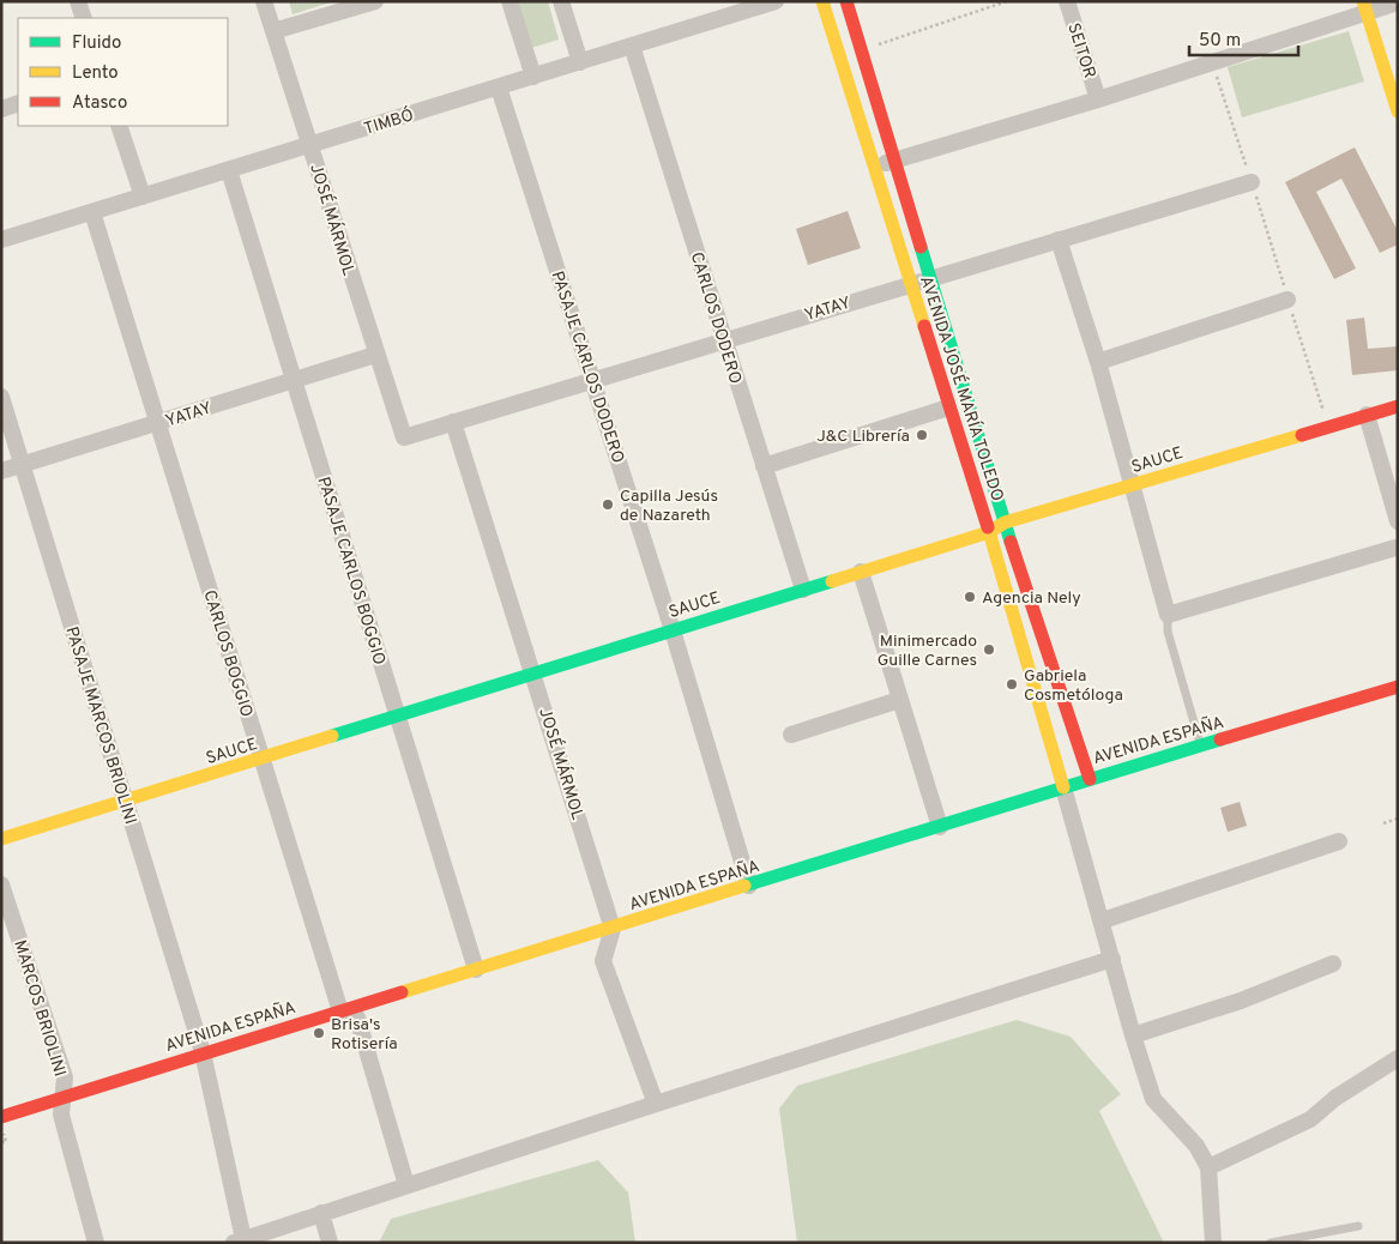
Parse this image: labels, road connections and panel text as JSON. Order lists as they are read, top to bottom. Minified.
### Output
{"streets":{"main road":["AVENIDA JOSÉ MARÍA TOLEDO","SAUCE","AVENIDA ESPAÑA"],"street":["SEITOR","TIMBÓ","JOSÉ MÁRMOL","YATAY","CARLOS DODERO","PASAJE CARLOS DODERO","PASAJE CARLOS BOGGIO","CARLOS BOGGIO","PASAJE MARCOS BRIOLINI","MARCOS BRIOLINI"]},"crossings":[["TIMBÓ","JOSÉ MÁRMOL"],["TIMBÓ","CARLOS DODERO"],["TIMBÓ","PASAJE CARLOS DODERO"],["TIMBÓ","PASAJE CARLOS BOGGIO"],["TIMBÓ","CARLOS BOGGIO"],["JOSÉ MÁRMOL","YATAY"],["JOSÉ MÁRMOL","SAUCE"],["JOSÉ MÁRMOL","AVENIDA ESPAÑA"],["YATAY","CARLOS DODERO"],["YATAY","PASAJE CARLOS DODERO"],["YATAY","AVENIDA JOSÉ MARÍA TOLEDO"],["YATAY","PASAJE CARLOS BOGGIO"],["YATAY","CARLOS BOGGIO"],["YATAY","PASAJE MARCOS BRIOLINI"],["CARLOS DODERO","SAUCE"],["PASAJE CARLOS DODERO","SAUCE"],["PASAJE CARLOS DODERO","AVENIDA ESPAÑA"],["AVENIDA JOSÉ MARÍA TOLEDO","SAUCE"],["AVENIDA JOSÉ MARÍA TOLEDO","AVENIDA ESPAÑA"],["SAUCE","PASAJE CARLOS BOGGIO"],["SAUCE","CARLOS BOGGIO"],["SAUCE","PASAJE MARCOS BRIOLINI"],["PASAJE CARLOS BOGGIO","AVENIDA ESPAÑA"],["CARLOS BOGGIO","AVENIDA ESPAÑA"],["PASAJE MARCOS BRIOLINI","AVENIDA ESPAÑA"],["AVENIDA ESPAÑA","MARCOS BRIOLINI"]],"places":["J&C Librería","Capilla Jesús de Nazareth","Agencia Nely","Minimercado Guille Carnes","Gabriela Cosmetóloga","Brisa's Rotisería"],"legend":["Fluido","Lento","Atasco"],"scale_bar":"50 m"}
